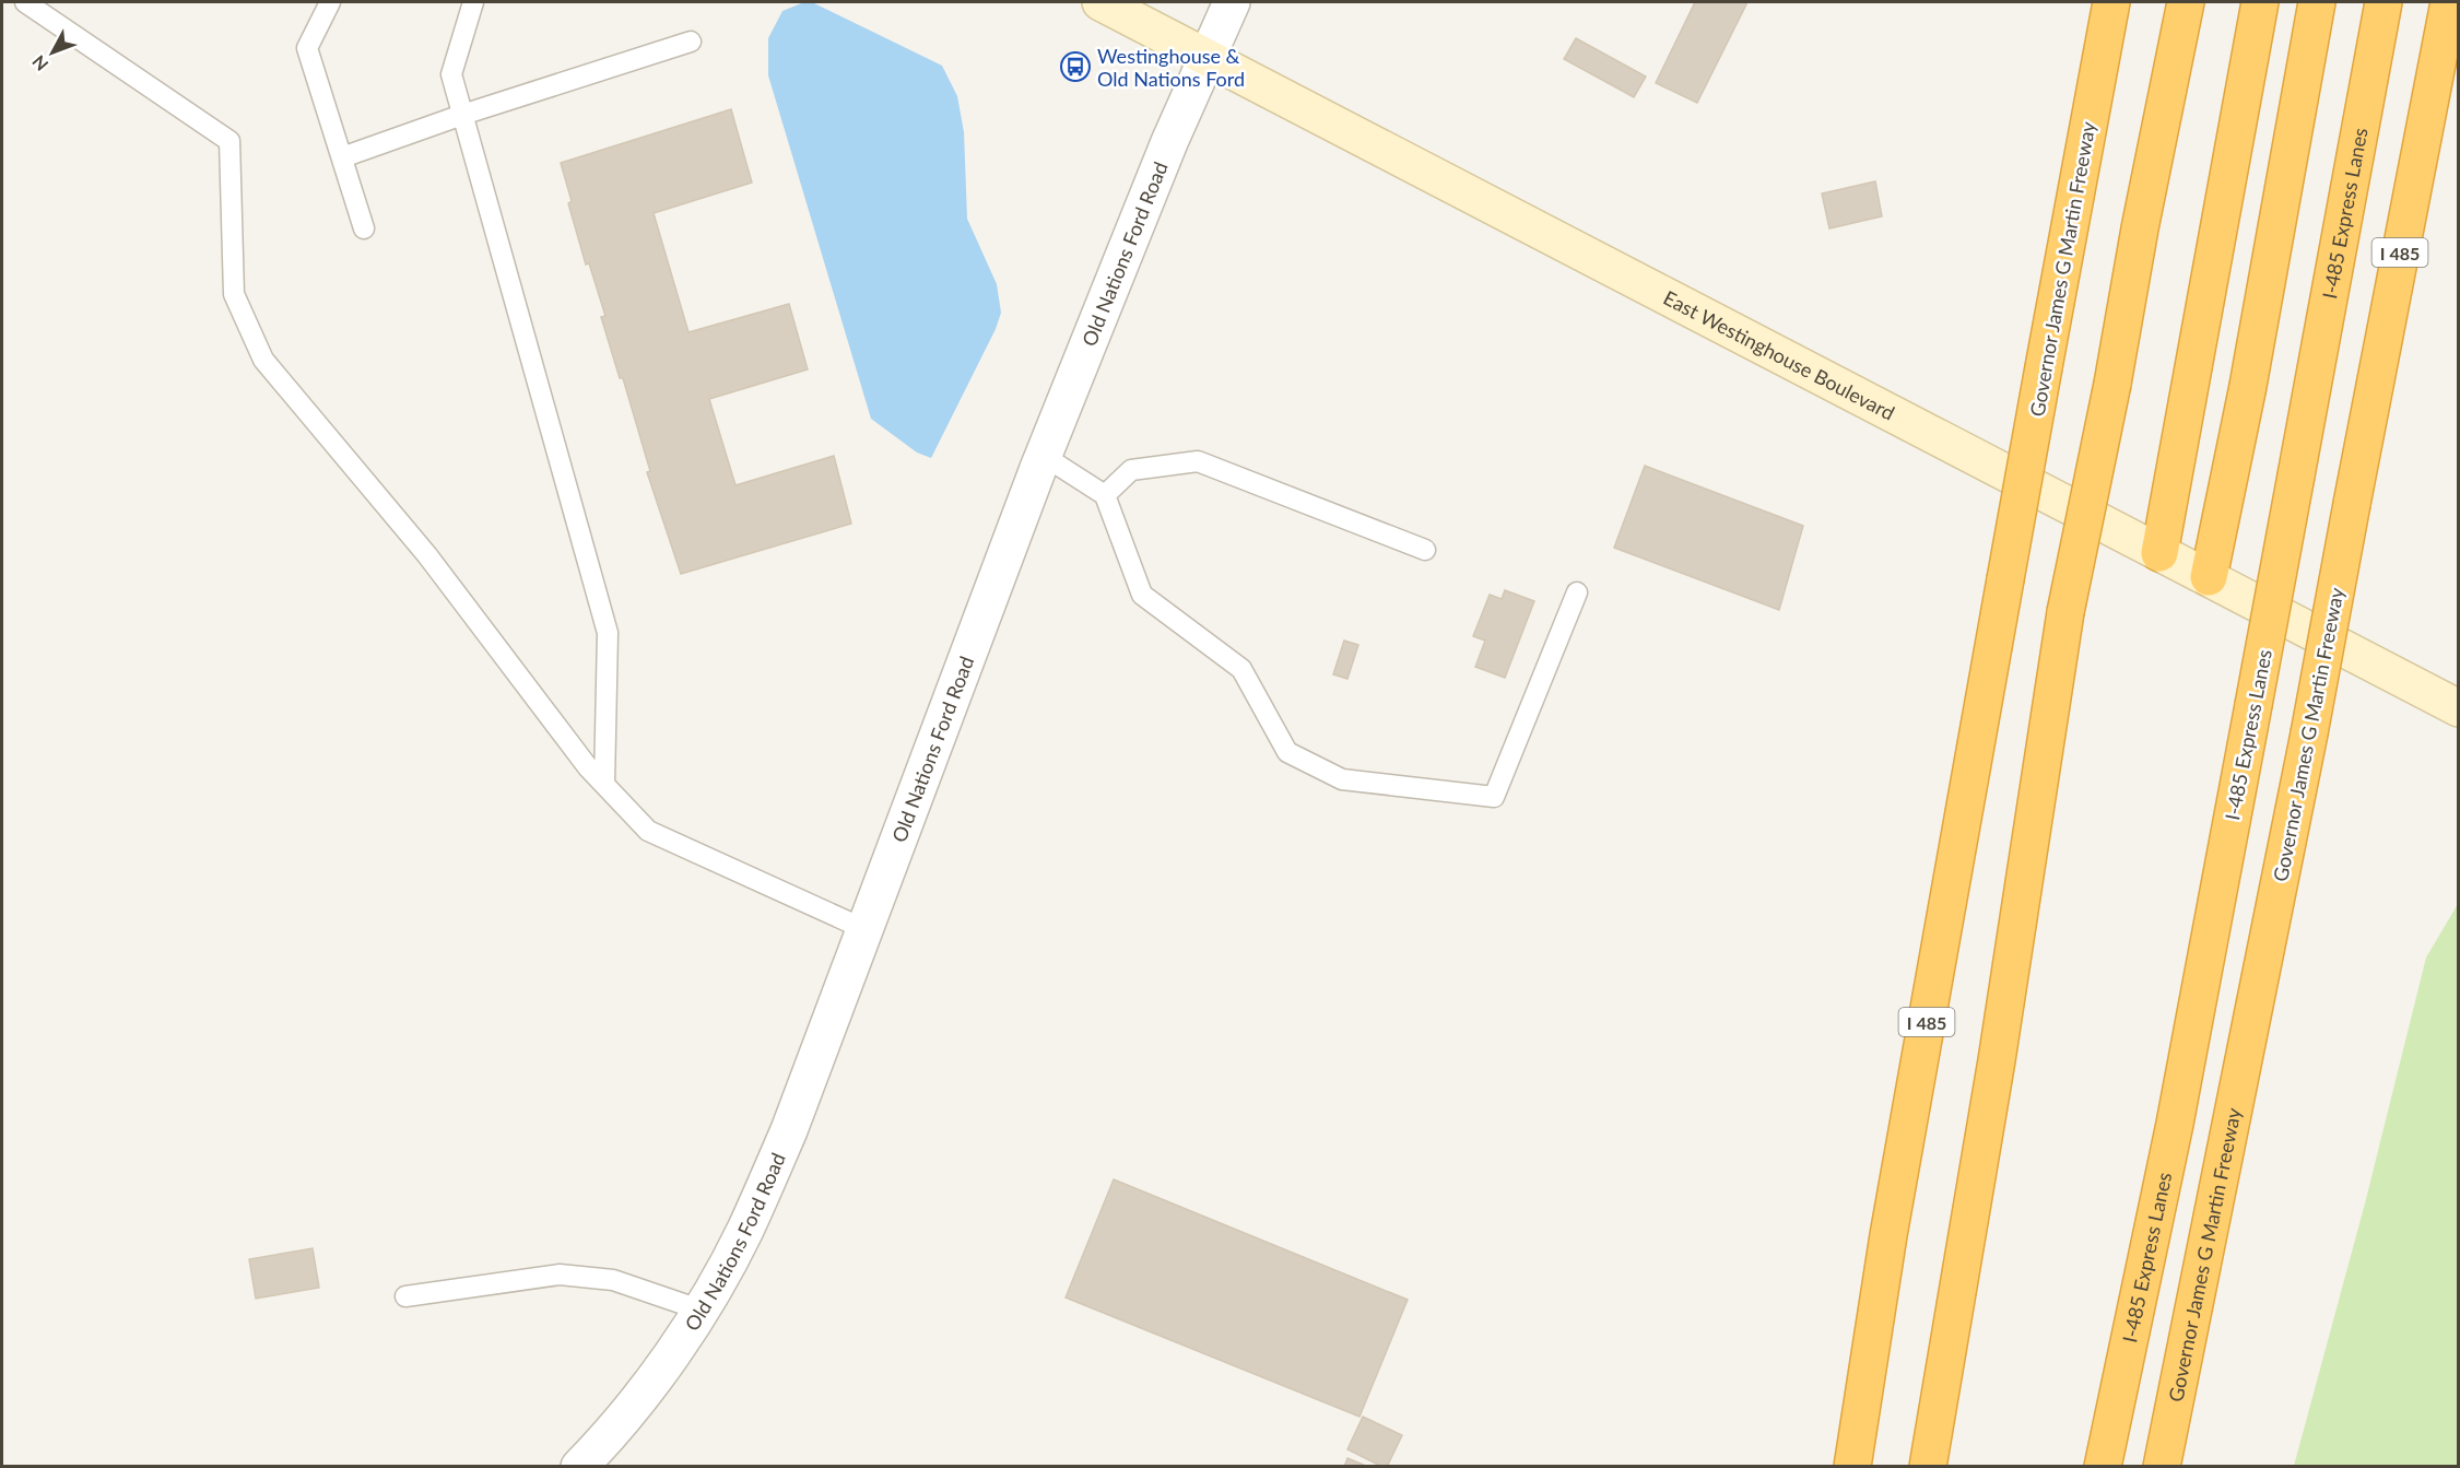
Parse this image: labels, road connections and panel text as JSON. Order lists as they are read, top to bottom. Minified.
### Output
{"streets":{"highway":["I-485 Express Lanes","I 485","Governor James G Martin Freeway"],"main road":["East Westinghouse Boulevard"],"street":["Old Nations Ford Road"]},"crossings":[["Old Nations Ford Road","East Westinghouse Boulevard"]],"places":{"bus stop":["Westinghouse & Old Nations Ford"]},"north":"bottom left"}
